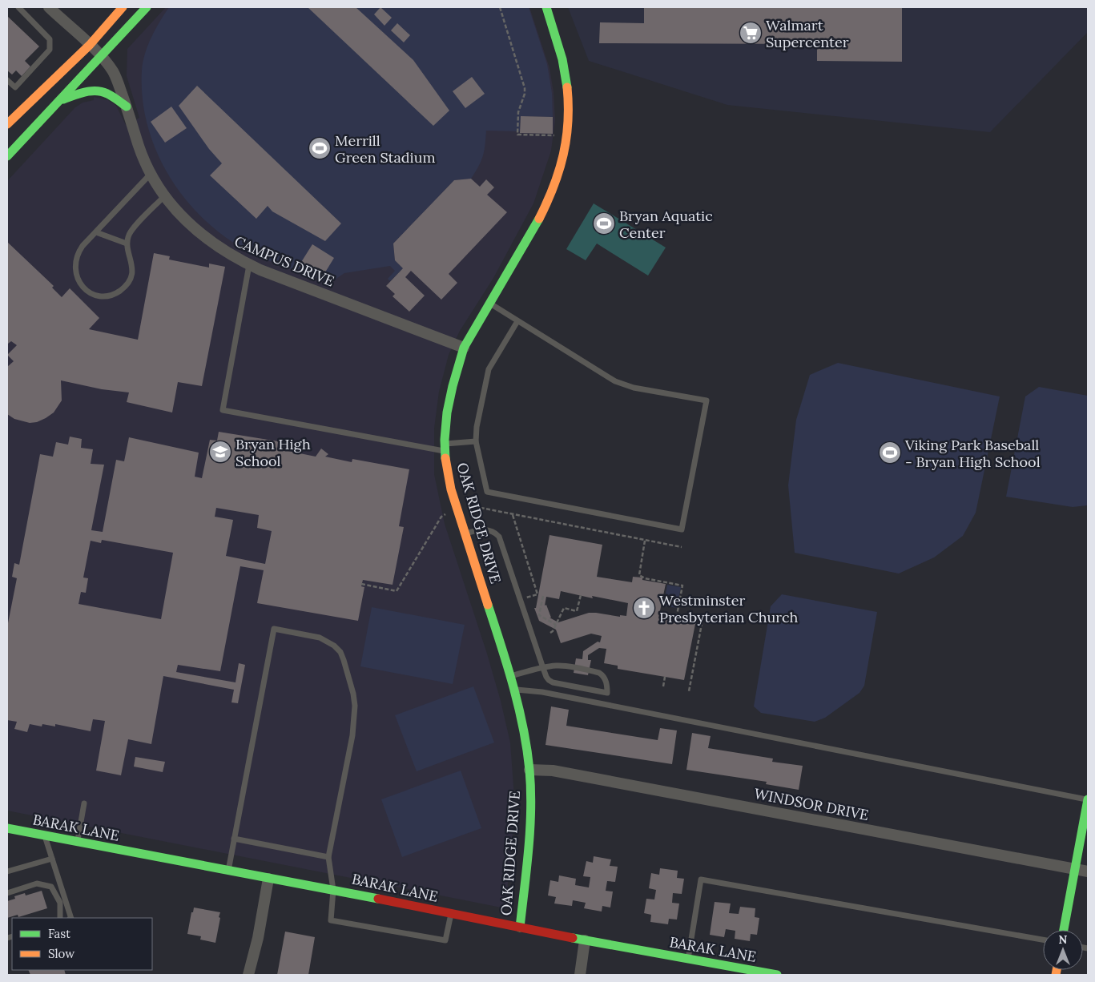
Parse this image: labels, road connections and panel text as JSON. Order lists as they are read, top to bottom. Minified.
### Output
{"streets":{"street":["CAMPUS DRIVE","OAK RIDGE DRIVE","WINDSOR DRIVE","BARAK LANE"]},"crossings":[["CAMPUS DRIVE","OAK RIDGE DRIVE"],["OAK RIDGE DRIVE","WINDSOR DRIVE"],["OAK RIDGE DRIVE","BARAK LANE"]],"places":{"supermarket":["Walmart Supercenter"],"sports":["Merrill Green Stadium","Bryan Aquatic Center","Viking Park Baseball - Bryan High School"],"school or university":["Bryan High School"],"church":["Westminster Presbyterian Church"]},"legend":["Fast","Slow"],"north":"top"}
